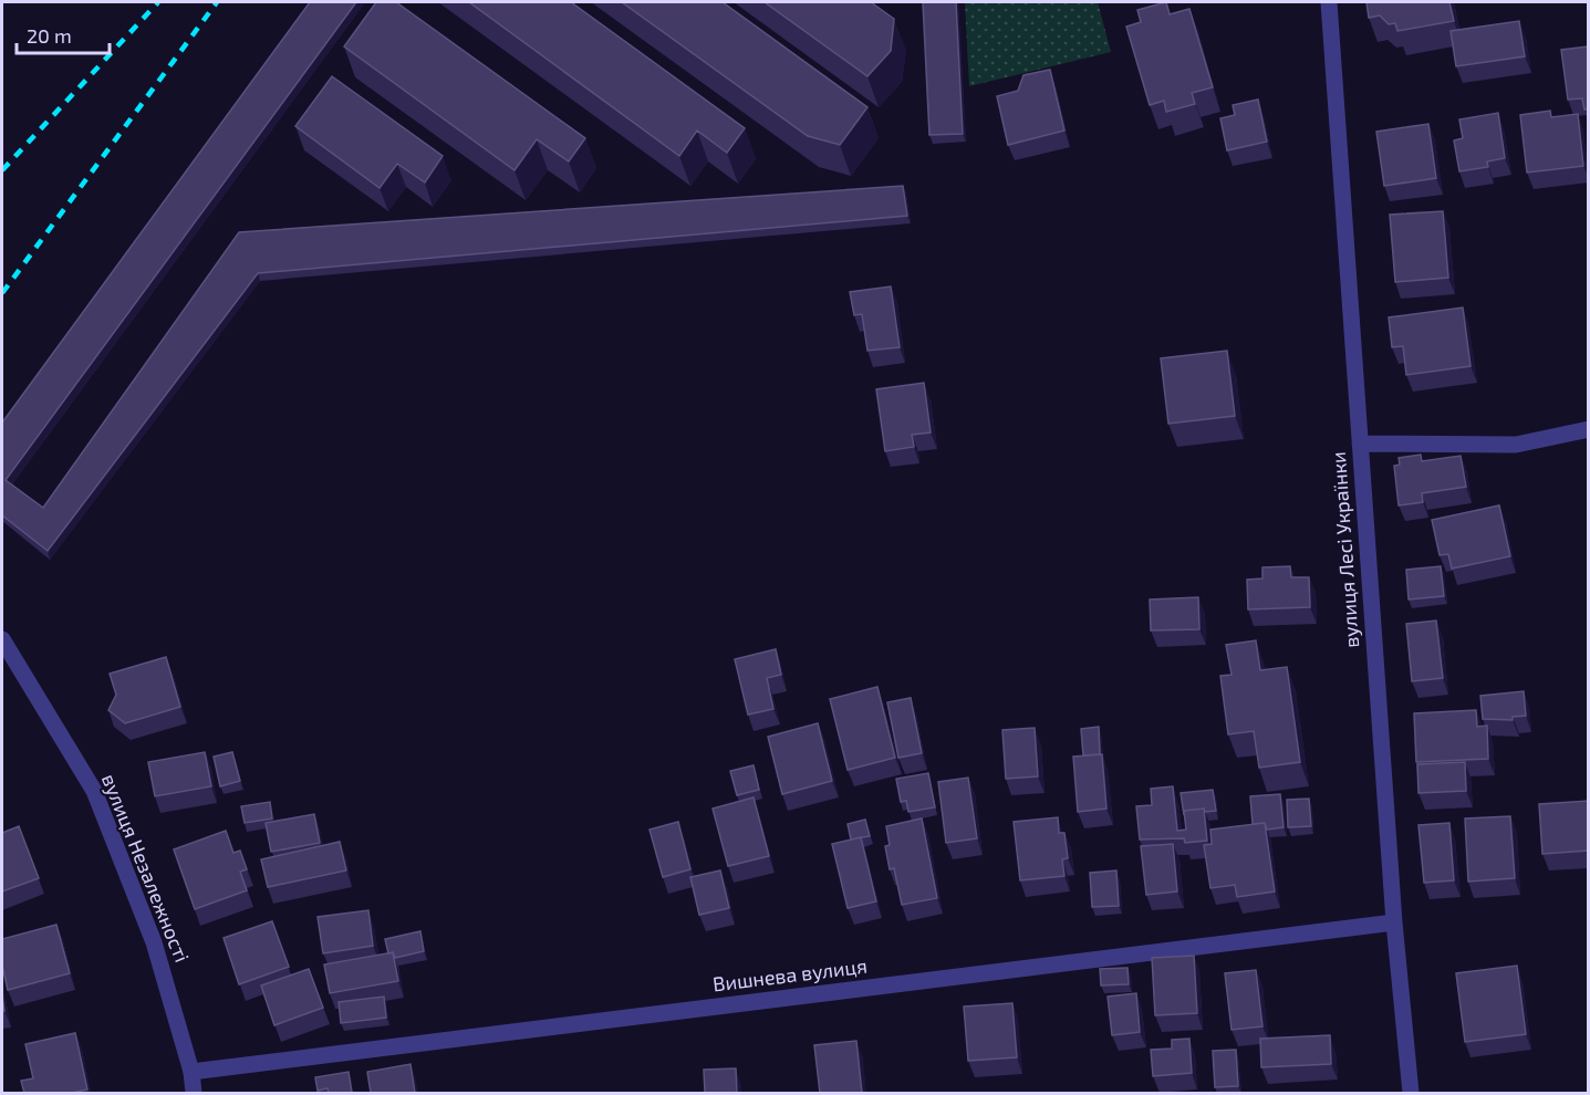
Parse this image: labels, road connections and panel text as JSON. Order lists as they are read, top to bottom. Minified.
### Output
{"streets":{"street":["вулиця Лесі Українки","вулиця Незалежності","Вишнева вулиця"]},"crossings":[["вулиця Лесі Українки","Вишнева вулиця"],["вулиця Незалежності","Вишнева вулиця"]],"scale_bar":"20 m"}
